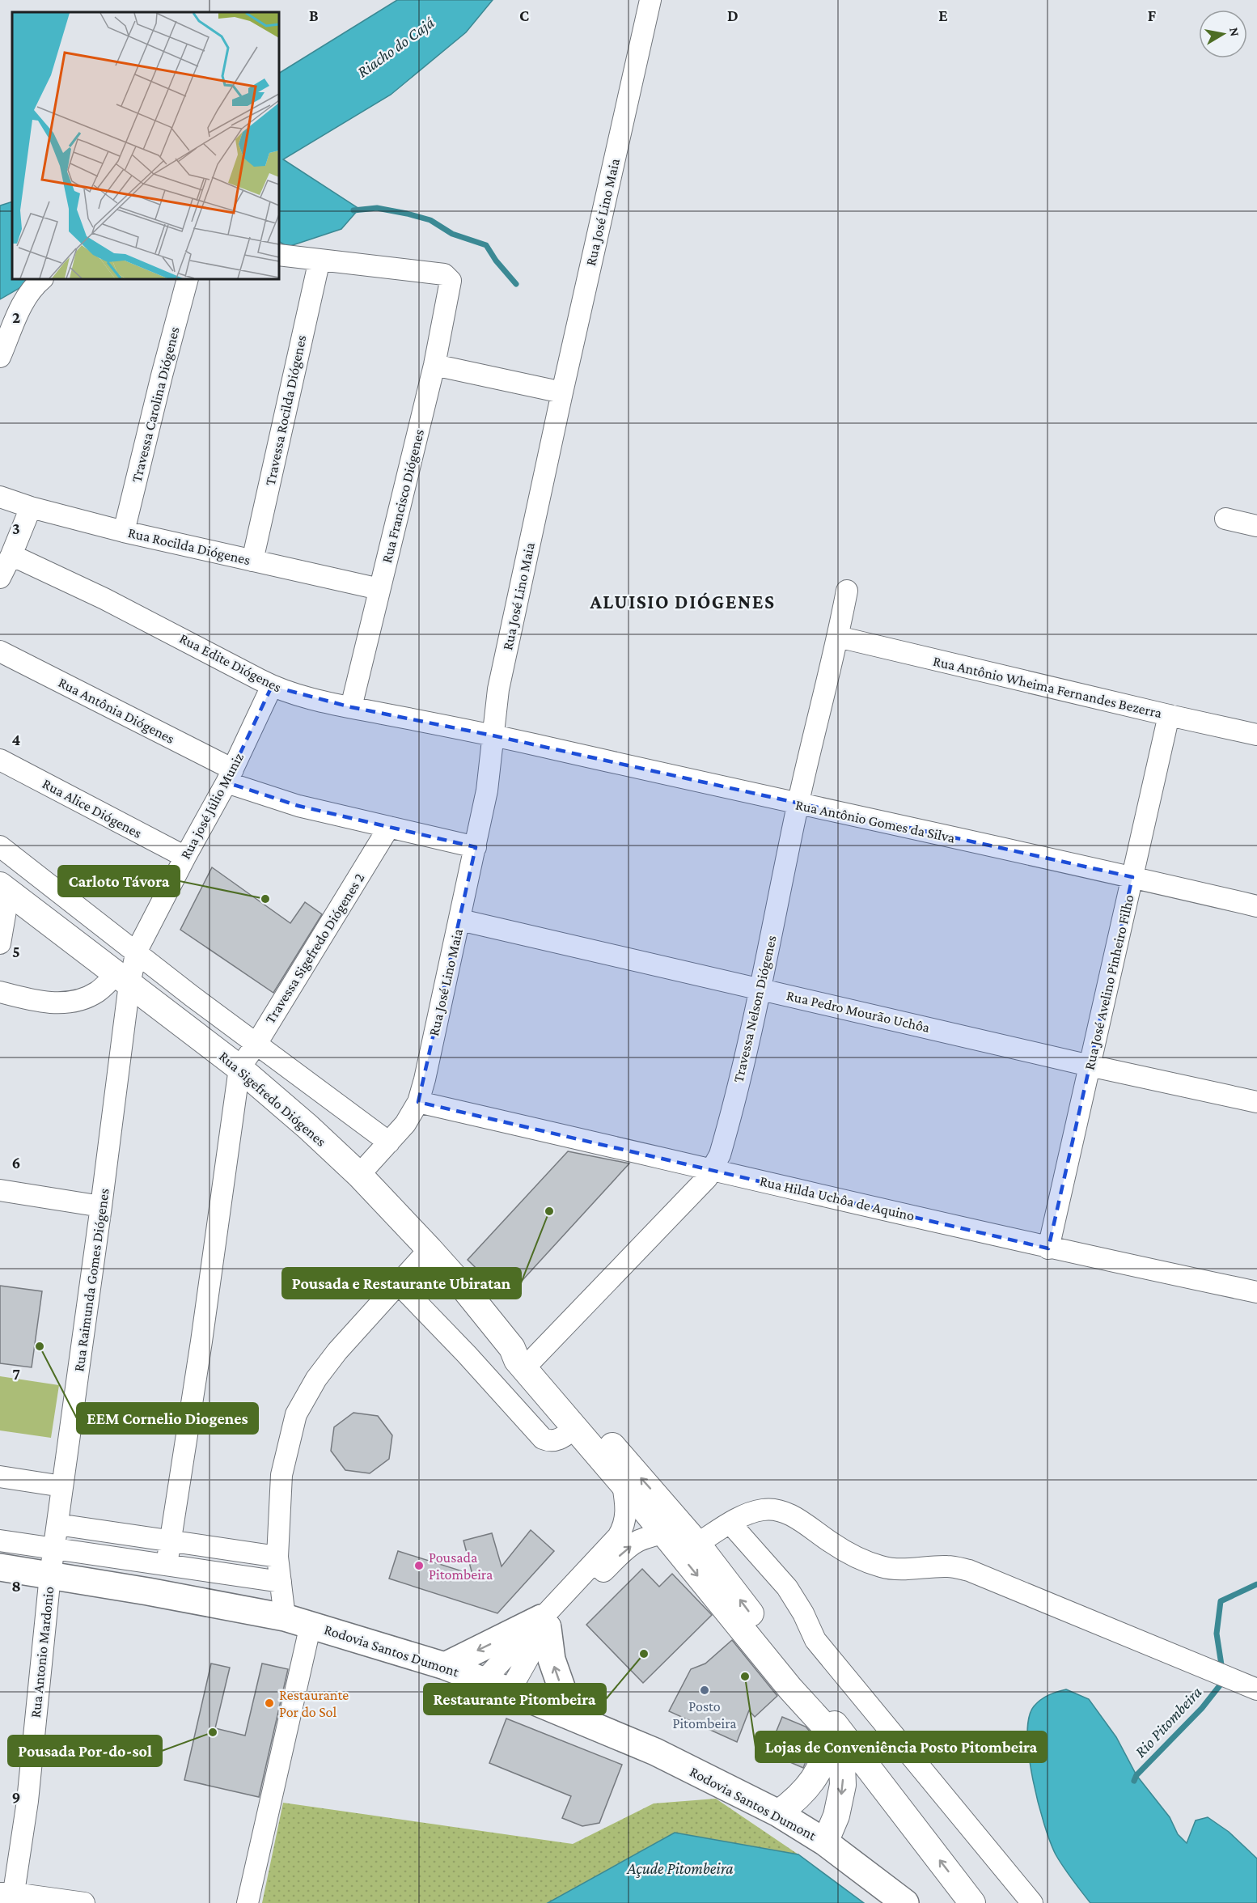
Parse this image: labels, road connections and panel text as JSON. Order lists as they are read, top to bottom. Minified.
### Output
{"streets":{"highway":["Rodovia Santos Dumont"],"main road":["Rua Sigefredo Diógenes"],"street":["Rua José Lino Maia","Travessa Carolina Diógenes","Travessa Rocilda Diógenes","Rua Francisco Diógenes","Rua Rocilda Diógenes","Rua Edite Diógenes","Rua Antônio Wheima Fernandes Bezerra","Rua Antônia Diógenes","Rua josé Júlio Muniz","Rua Alice Diógenes","Rua Antônio Gomes da Silva","Travessa Sigefredo Diógenes 2","Rua José Avelino Pinheiro Filho","Travessa Nelson Diógenes","Rua Pedro Mourão Uchôa","Rua Hilda Uchôa de Aquino","Rua Raimunda Gomes Diógenes","Rua Antonio Mardonio"]},"crossings":[["Rua José Lino Maia","Rua Edite Diógenes"],["Rua José Lino Maia","Rua Antônia Diógenes"],["Rua José Lino Maia","Rua Antônio Gomes da Silva"],["Rua José Lino Maia","Rua Pedro Mourão Uchôa"],["Rua José Lino Maia","Rua Sigefredo Diógenes"],["Rua José Lino Maia","Rua Hilda Uchôa de Aquino"],["Travessa Carolina Diógenes","Rua Rocilda Diógenes"],["Travessa Rocilda Diógenes","Rua Francisco Diógenes"],["Travessa Rocilda Diógenes","Rua Rocilda Diógenes"],["Rua Francisco Diógenes","Rua Rocilda Diógenes"],["Rua Francisco Diógenes","Rua Edite Diógenes"],["Rua Edite Diógenes","Rua josé Júlio Muniz"],["Rua Edite Diógenes","Rua Antônio Gomes da Silva"],["Rua Antônio Wheima Fernandes Bezerra","Rua José Avelino Pinheiro Filho"],["Rua Antônio Wheima Fernandes Bezerra","Travessa Nelson Diógenes"],["Rua Antônia Diógenes","Rua josé Júlio Muniz"],["Rua Antônia Diógenes","Travessa Sigefredo Diógenes 2"],["Rua josé Júlio Muniz","Rua Alice Diógenes"],["Rua josé Júlio Muniz","Rua Sigefredo Diógenes"],["Rua josé Júlio Muniz","Rua Raimunda Gomes Diógenes"],["Rua Antônio Gomes da Silva","Rua José Avelino Pinheiro Filho"],["Rua Antônio Gomes da Silva","Travessa Nelson Diógenes"],["Travessa Sigefredo Diógenes 2","Rua Sigefredo Diógenes"],["Rua José Avelino Pinheiro Filho","Rua Pedro Mourão Uchôa"],["Rua José Avelino Pinheiro Filho","Rua Hilda Uchôa de Aquino"],["Travessa Nelson Diógenes","Rua Pedro Mourão Uchôa"],["Travessa Nelson Diógenes","Rua Sigefredo Diógenes"],["Travessa Nelson Diógenes","Rua Hilda Uchôa de Aquino"],["Rua Sigefredo Diógenes","Rua Raimunda Gomes Diógenes"],["Rua Raimunda Gomes Diógenes","Rodovia Santos Dumont"],["Rua Raimunda Gomes Diógenes","Rua Antonio Mardonio"],["Rodovia Santos Dumont","Rua Antonio Mardonio"]],"districts":["ALUISIO DIÓGENES"],"water":["Riacho do Cajá","Rio Pitombeira","Açude Pitombeira"],"places":["Carloto Távora","Pousada e Restaurante Ubiratan","EEM Cornelio Diogenes","Pousada Pitombeira","Restaurante Pitombeira","Lojas de Conveniência Posto Pitombeira","Posto Pitombeira","Restaurante Por do Sol","Pousada Por-do-sol"],"north":"right","grid":{"columns":["B","C","D","E","F"],"rows":["2","3","4","5","6","7","8","9"]}}
